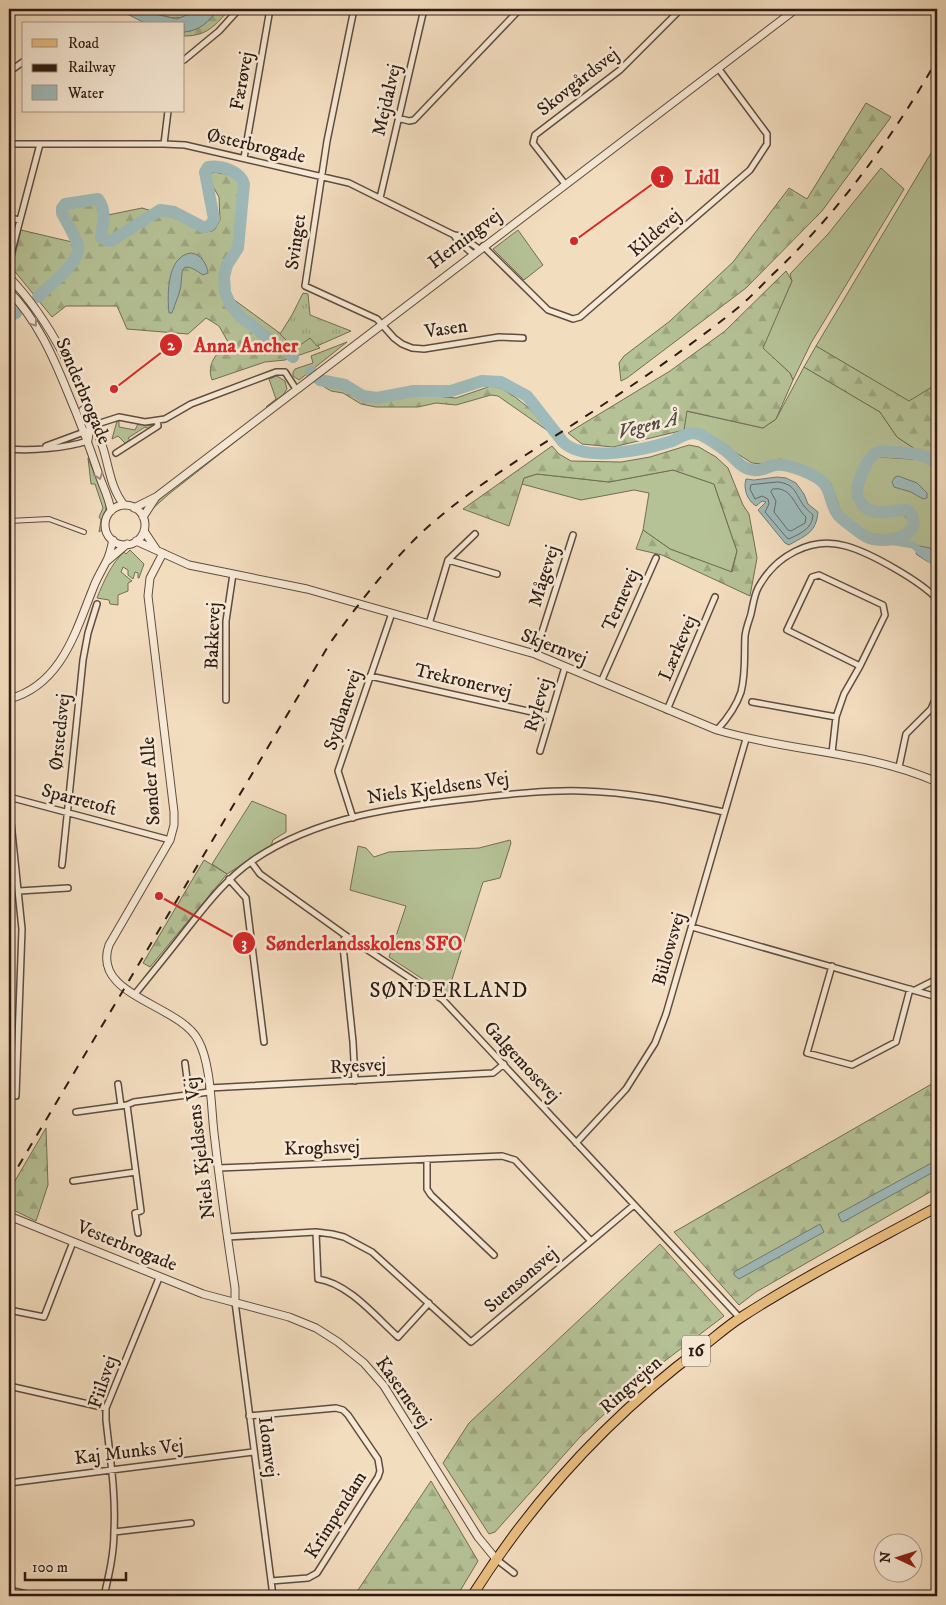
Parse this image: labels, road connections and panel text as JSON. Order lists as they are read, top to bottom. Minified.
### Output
{"streets":{"main road":["16","Ringvejen"],"street":["Færøvej","Skovgårdsvej","Mejdalvej","Østerbrogade","Kildevej","Herningvej","Svinget","Vasen","Sønderbrogade","Mågevej","Ternevej","Bakkevej","Skjernvej","Lærkevej","Trekronervej","Rylevej","Sydbanevej","Ørstedsvej","Sønder Alle","Niels Kjeldsens Vej","Sparretoft","Bülowsvej","Galgemosevej","Ryesvej","Kroghsvej","Vesterbrogade","Suensonsvej","Fiilsvej","Kasernevej","Idomvej","Kaj Munks Vej","Krimpendam"]},"crossings":[["Færøvej","Østerbrogade"],["Skovgårdsvej","Herningvej"],["Mejdalvej","Østerbrogade"],["Østerbrogade","Kildevej"],["Østerbrogade","Herningvej"],["Østerbrogade","Svinget"],["Kildevej","Herningvej"],["Herningvej","Svinget"],["Herningvej","Vasen"],["Herningvej","Sønderbrogade"],["Herningvej","Skjernvej"],["Svinget","Vasen"],["Sønderbrogade","Skjernvej"],["Mågevej","Skjernvej"],["Ternevej","Skjernvej"],["Bakkevej","Skjernvej"],["Skjernvej","Lærkevej"],["Skjernvej","Rylevej"],["Skjernvej","Sydbanevej"],["Skjernvej","Sønder Alle"],["Skjernvej","Bülowsvej"],["Trekronervej","Rylevej"],["Trekronervej","Sydbanevej"],["Sydbanevej","Niels Kjeldsens Vej"],["Ørstedsvej","Sparretoft"],["Sønder Alle","Niels Kjeldsens Vej"],["Sønder Alle","Sparretoft"],["Niels Kjeldsens Vej","Bülowsvej"],["Niels Kjeldsens Vej","Galgemosevej"],["Niels Kjeldsens Vej","Ryesvej"],["Niels Kjeldsens Vej","Kroghsvej"],["Niels Kjeldsens Vej","Vesterbrogade"],["Niels Kjeldsens Vej","Suensonsvej"],["Niels Kjeldsens Vej","Kasernevej"],["Niels Kjeldsens Vej","Idomvej"],["Bülowsvej","Galgemosevej"],["Galgemosevej","Ryesvej"],["Galgemosevej","Suensonsvej"],["Galgemosevej","Ringvejen"],["Kroghsvej","Suensonsvej"],["Vesterbrogade","Fiilsvej"],["Vesterbrogade","Kasernevej"],["Vesterbrogade","Idomvej"],["Fiilsvej","Kaj Munks Vej"],["Ringvejen","Kasernevej"],["Kasernevej","Idomvej"],["Idomvej","Kaj Munks Vej"],["Idomvej","Krimpendam"]],"districts":["SØNDERLAND"],"water":["Vegen Å"],"places":["Lidl","Anna Ancher","Sønderlandsskolens SFO"],"legend":["Road","Railway","Water"],"scale_bar":"100 m","north":"left"}
